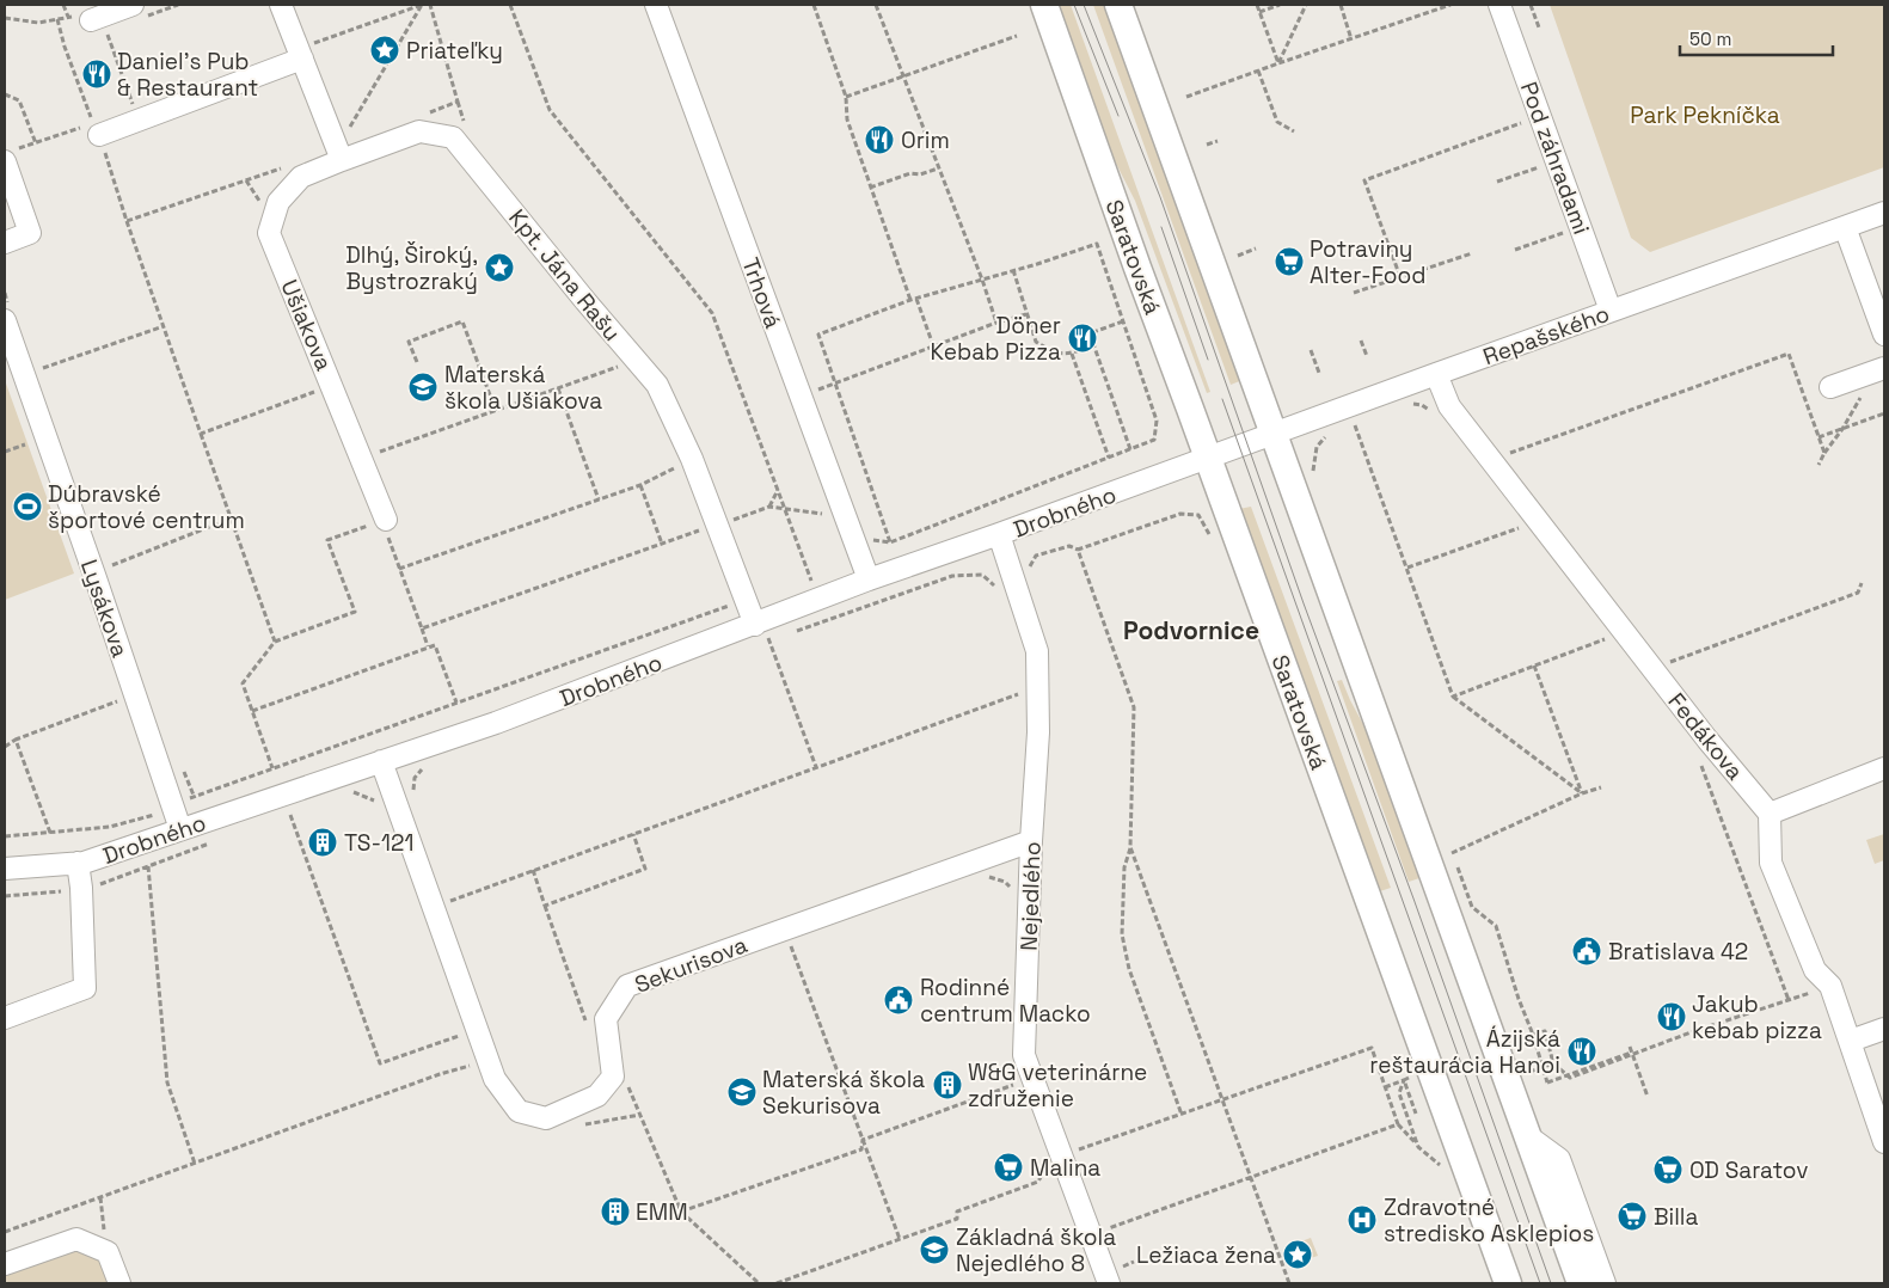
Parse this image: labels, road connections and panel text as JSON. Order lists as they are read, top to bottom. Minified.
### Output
{"streets":{"main road":["Saratovská"],"street":["Pod záhradami","Kpt. Jána Rašu","Trhová","Ušiakova","Repašského","Drobného","Lysákova","Fedákova","Nejedlého","Sekurisova"]},"crossings":[["Pod záhradami","Repašského"],["Saratovská","Repašského"],["Saratovská","Drobného"],["Kpt. Jána Rašu","Ušiakova"],["Kpt. Jána Rašu","Drobného"],["Trhová","Drobného"],["Repašského","Drobného"],["Repašského","Fedákova"],["Drobného","Lysákova"],["Drobného","Nejedlého"],["Nejedlého","Sekurisova"]],"districts":["Podvornice"],"parks":["Park Pekníčka"],"places":{"place":["Priateľky","Dlhý, Široký, Bystrozraký","Ležiaca žena"],"restaurant":["Daniel's Pub & Restaurant","Orim","Döner Kebab Pizza","Jakub kebab pizza","Ázijská reštaurácia Hanoi"],"supermarket":["Potraviny Alter-Food","Malina","OD Saratov","Billa"],"school or university":["Materská škola Ušiakova","Materská škola Sekurisova","Základná škola Nejedlého 8"],"sports":["Dúbravské športové centrum"],"building":["TS-121","W&G veterinárne združenie","EMM"],"public building":["Bratislava 42","Rodinné centrum Macko"],"hospital":["Zdravotné stredisko Asklepios"]},"scale_bar":"50 m"}
